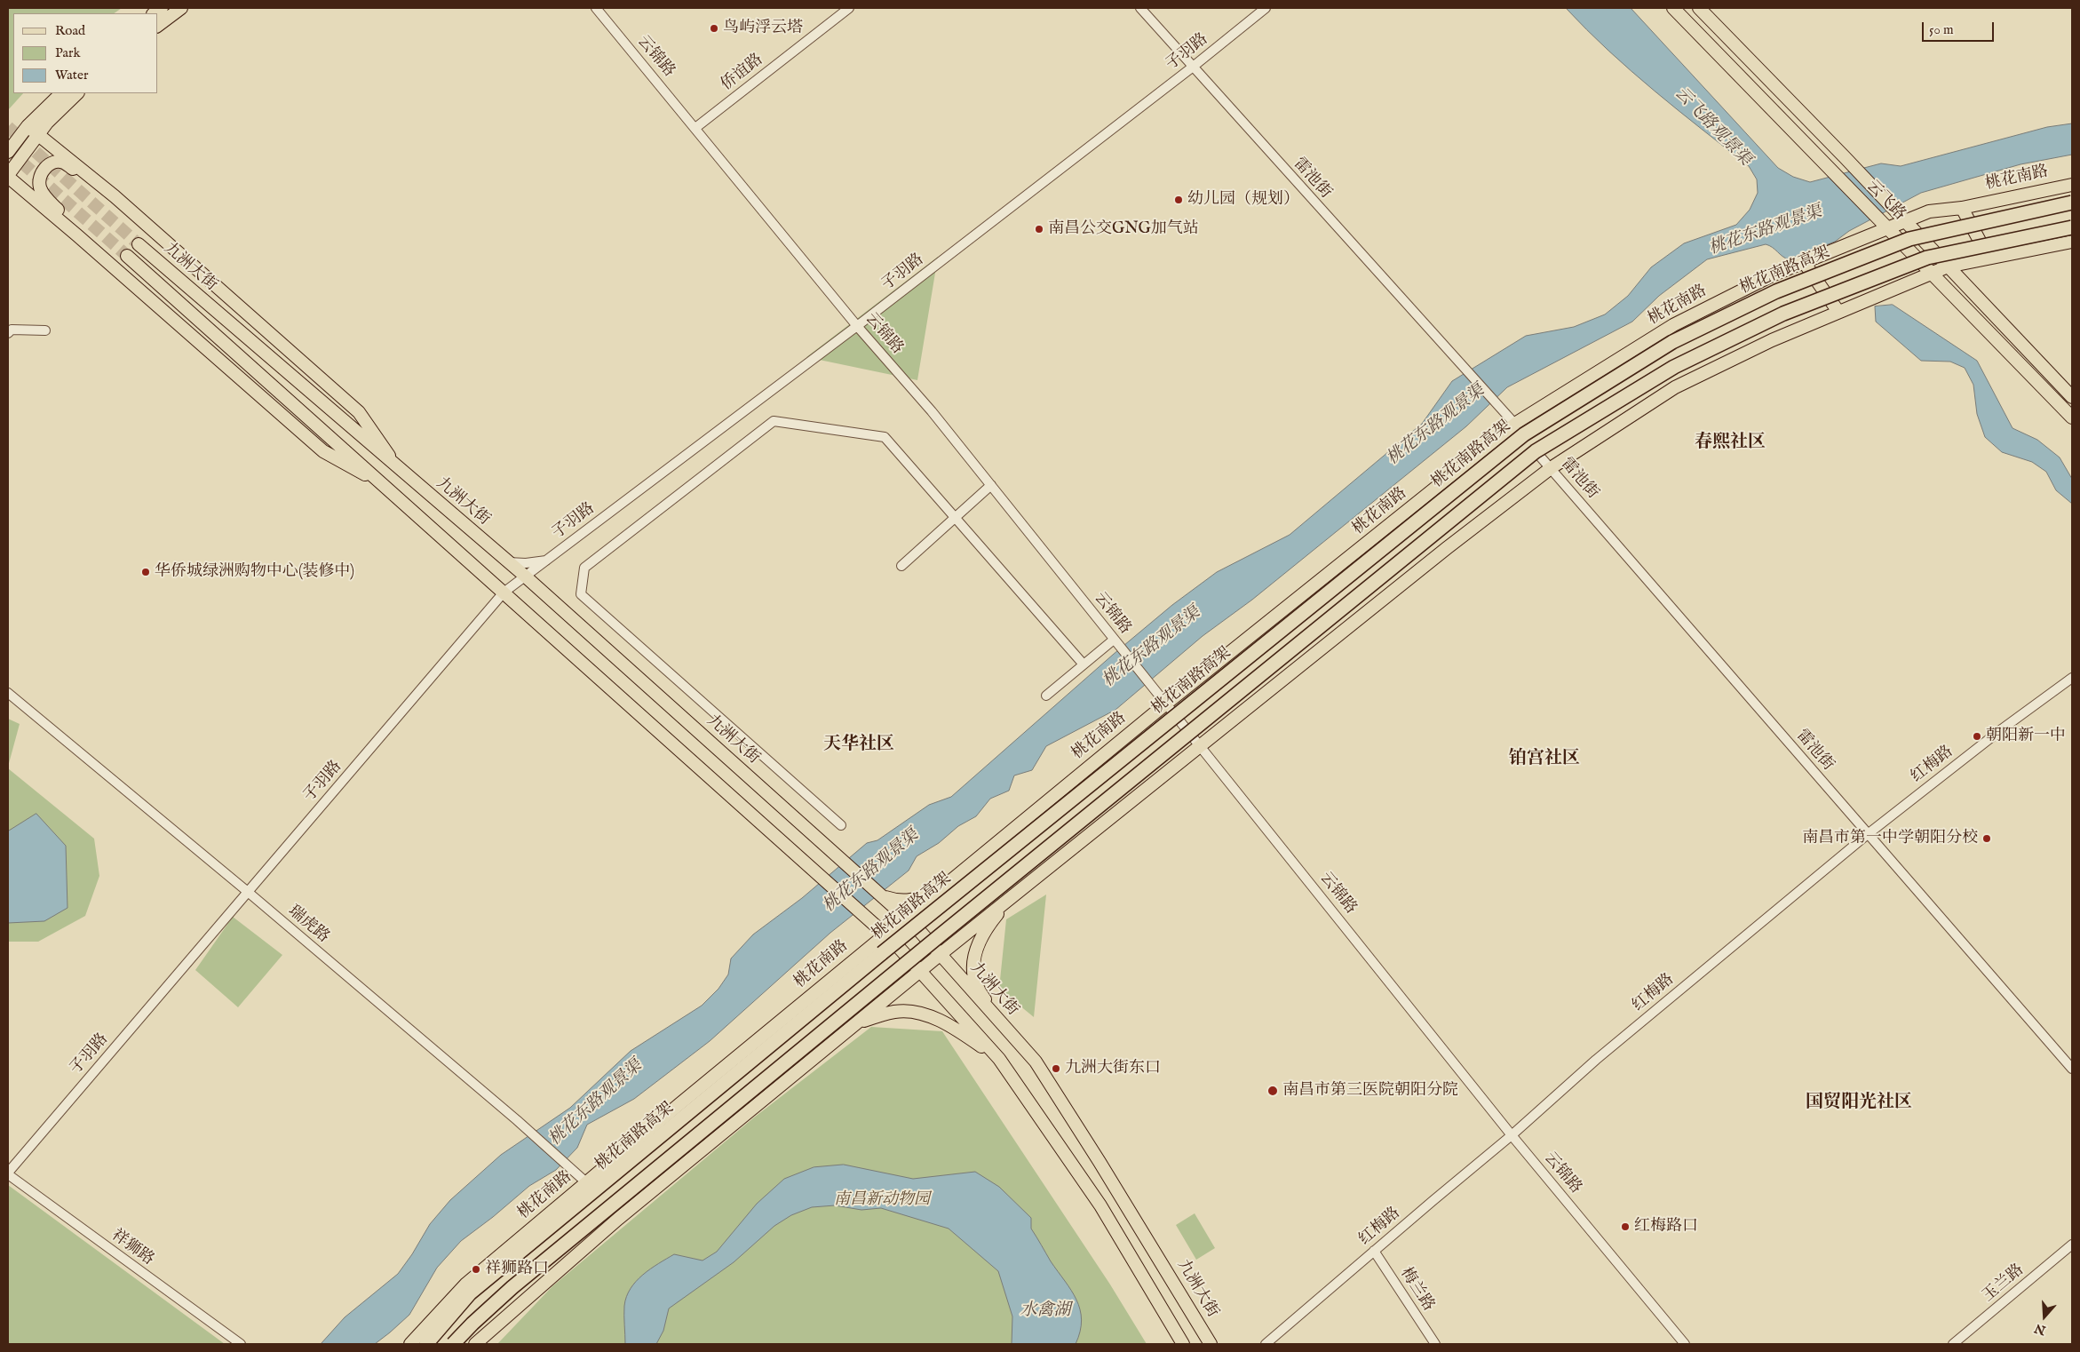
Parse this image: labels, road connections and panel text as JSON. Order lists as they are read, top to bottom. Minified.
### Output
{"streets":{"highway":["桃花南路高架"],"main road":["桃花南路","云飞路","九洲大街"],"street":["子羽路","云锦路","侨谊路","雷池街","红梅路","瑞虎路","祥狮路","玉兰路","梅兰路"]},"crossings":[["子羽路","云锦路"],["子羽路","雷池街"],["子羽路","九洲大街"],["子羽路","瑞虎路"],["子羽路","祥狮路"],["云锦路","侨谊路"],["云锦路","桃花南路"],["云锦路","红梅路"],["雷池街","桃花南路"],["雷池街","桃花南路高架"],["雷池街","红梅路"],["桃花南路","云飞路"],["桃花南路","九洲大街"],["桃花南路","瑞虎路"],["红梅路","梅兰路"]],"districts":["春熙社区","天华社区","铂宫社区","国贸阳光社区"],"water":["云飞路观景渠","桃花东路观景渠","水禽湖"],"parks":["南昌新动物园"],"places":["鸟屿浮云塔","幼儿园（规划）","南昌公交GNG加气站","华侨城绿洲购物中心(装修中)","朝阳新一中","南昌市第一中学朝阳分校","九洲大街东口","南昌市第三医院朝阳分院","红梅路口","祥狮路口"],"legend":["Road","Park","Water"],"scale_bar":"50 m","north":"bottom"}
